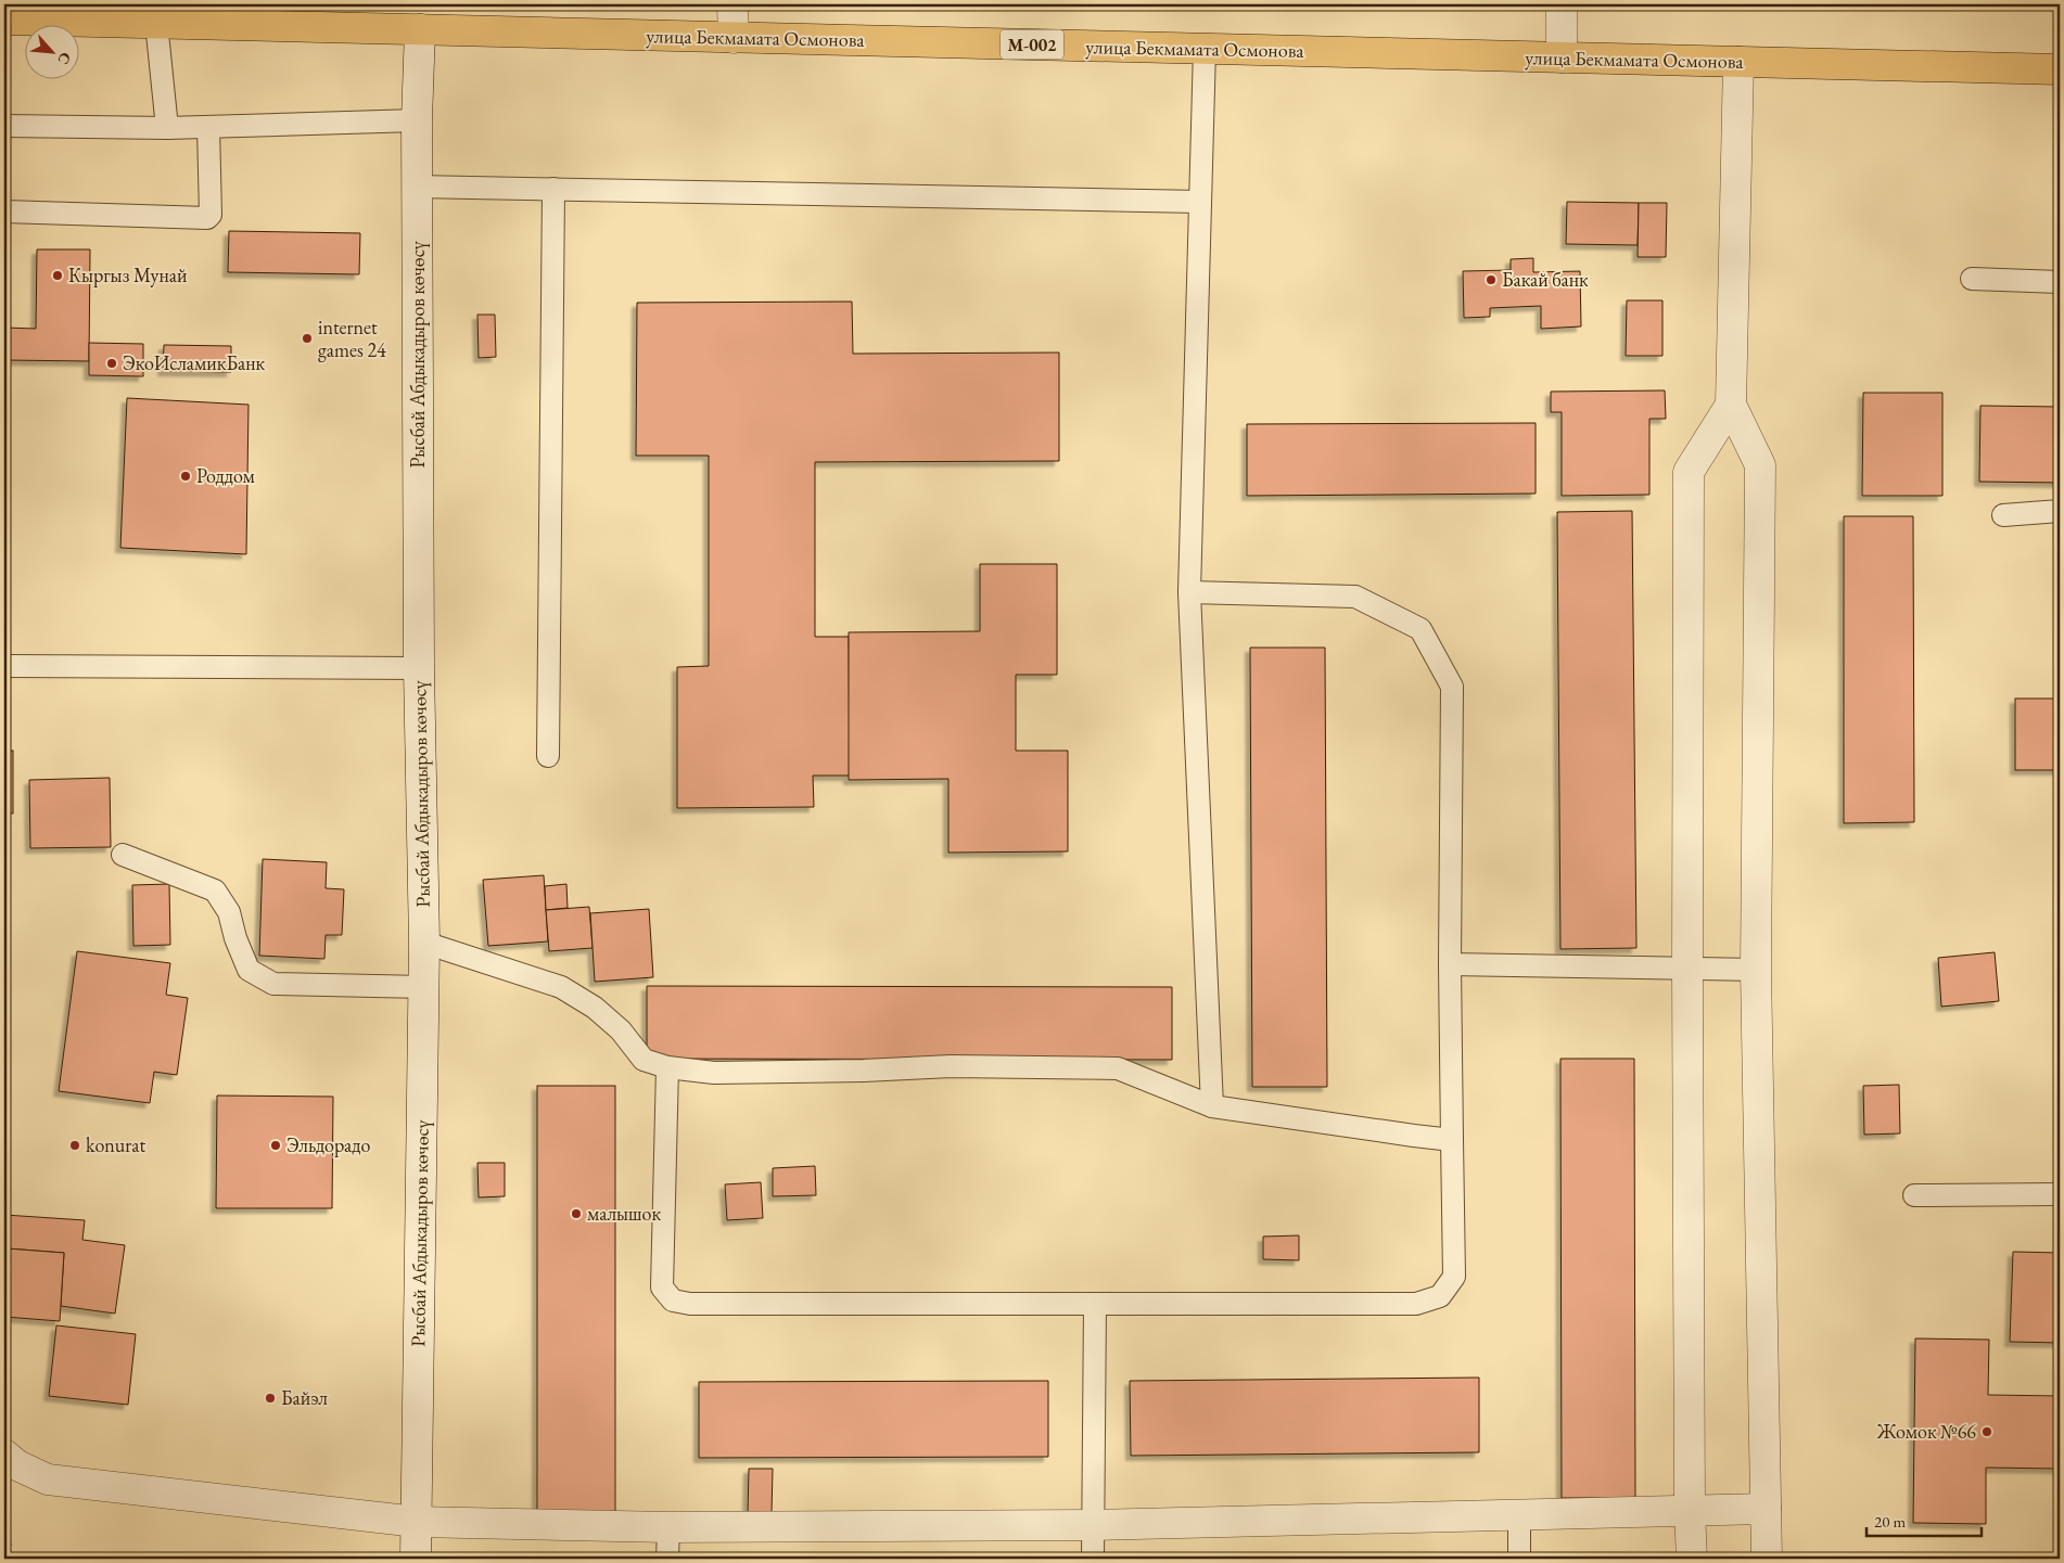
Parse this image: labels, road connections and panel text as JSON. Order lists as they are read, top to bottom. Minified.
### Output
{"streets":{"highway":["улица Бекмамата Осмонова","M-002"],"street":["Рысбай Абдыкадыров көчөсү"]},"crossings":[["улица Бекмамата Осмонова","Рысбай Абдыкадыров көчөсү"]],"places":["Кыргыз Мунай","Бакай банк","internet games 24","ЭкоИсламикБанк","Роддом","konurat","Эльдорадо","малышок","Байэл","Жомок №66"],"scale_bar":"20 m","north":"bottom right"}
